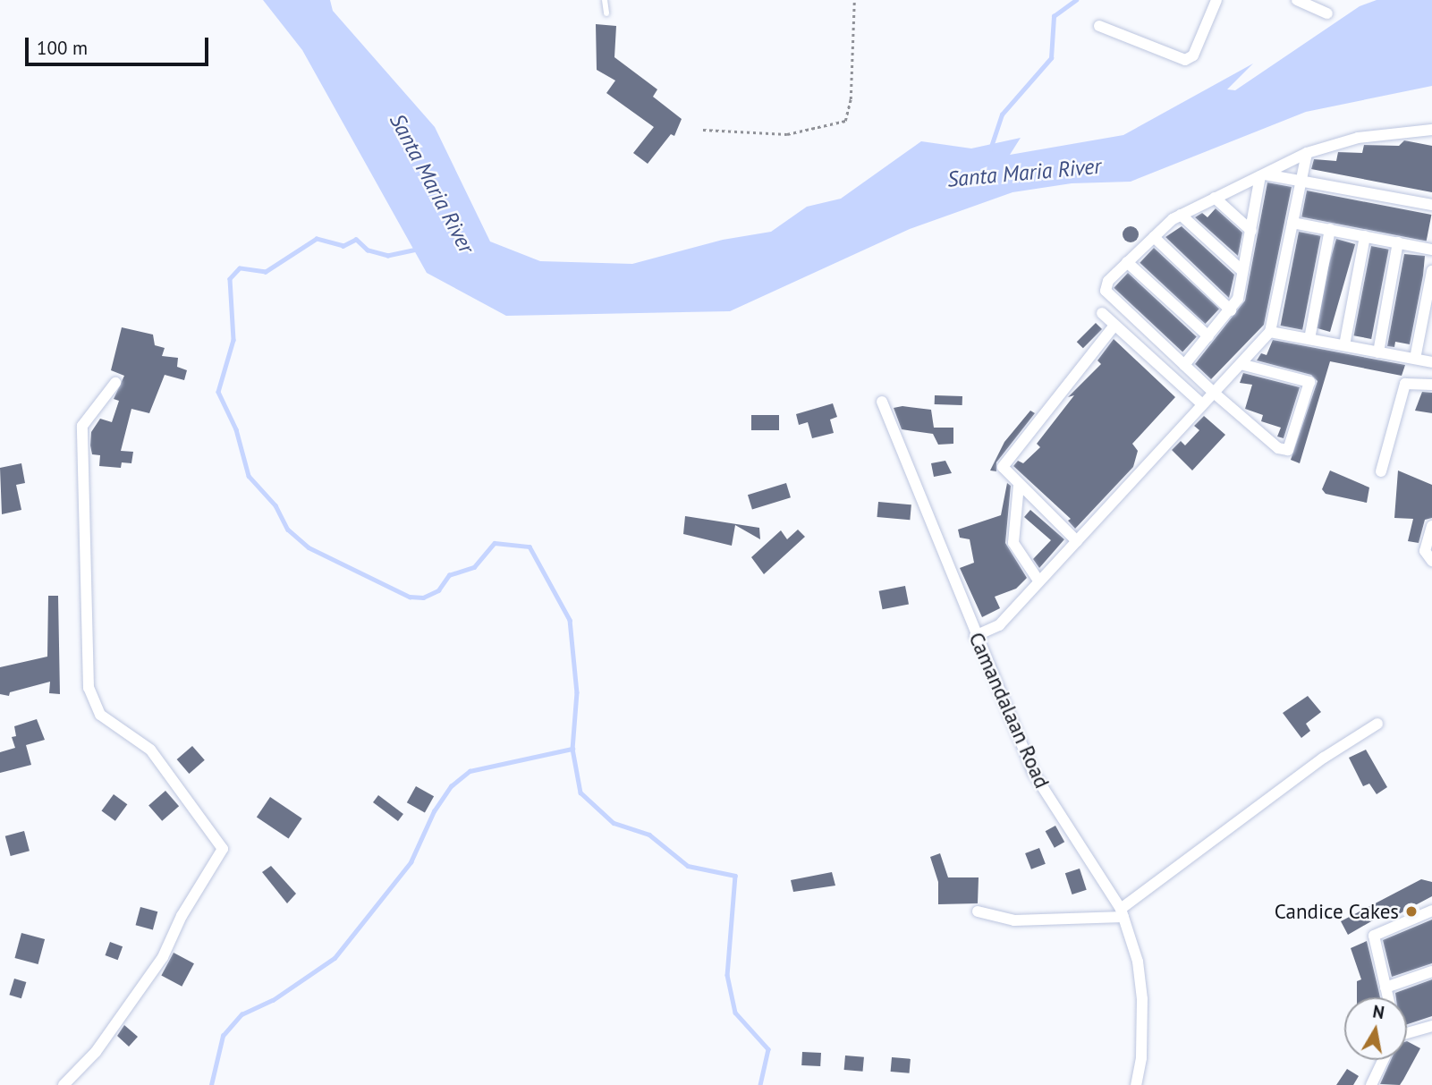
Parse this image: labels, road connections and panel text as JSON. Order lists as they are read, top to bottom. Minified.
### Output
{"streets":{"street":["Camandalaan Road"]},"water":["Santa Maria River"],"places":["Candice Cakes"],"scale_bar":"100 m","north":"top"}
